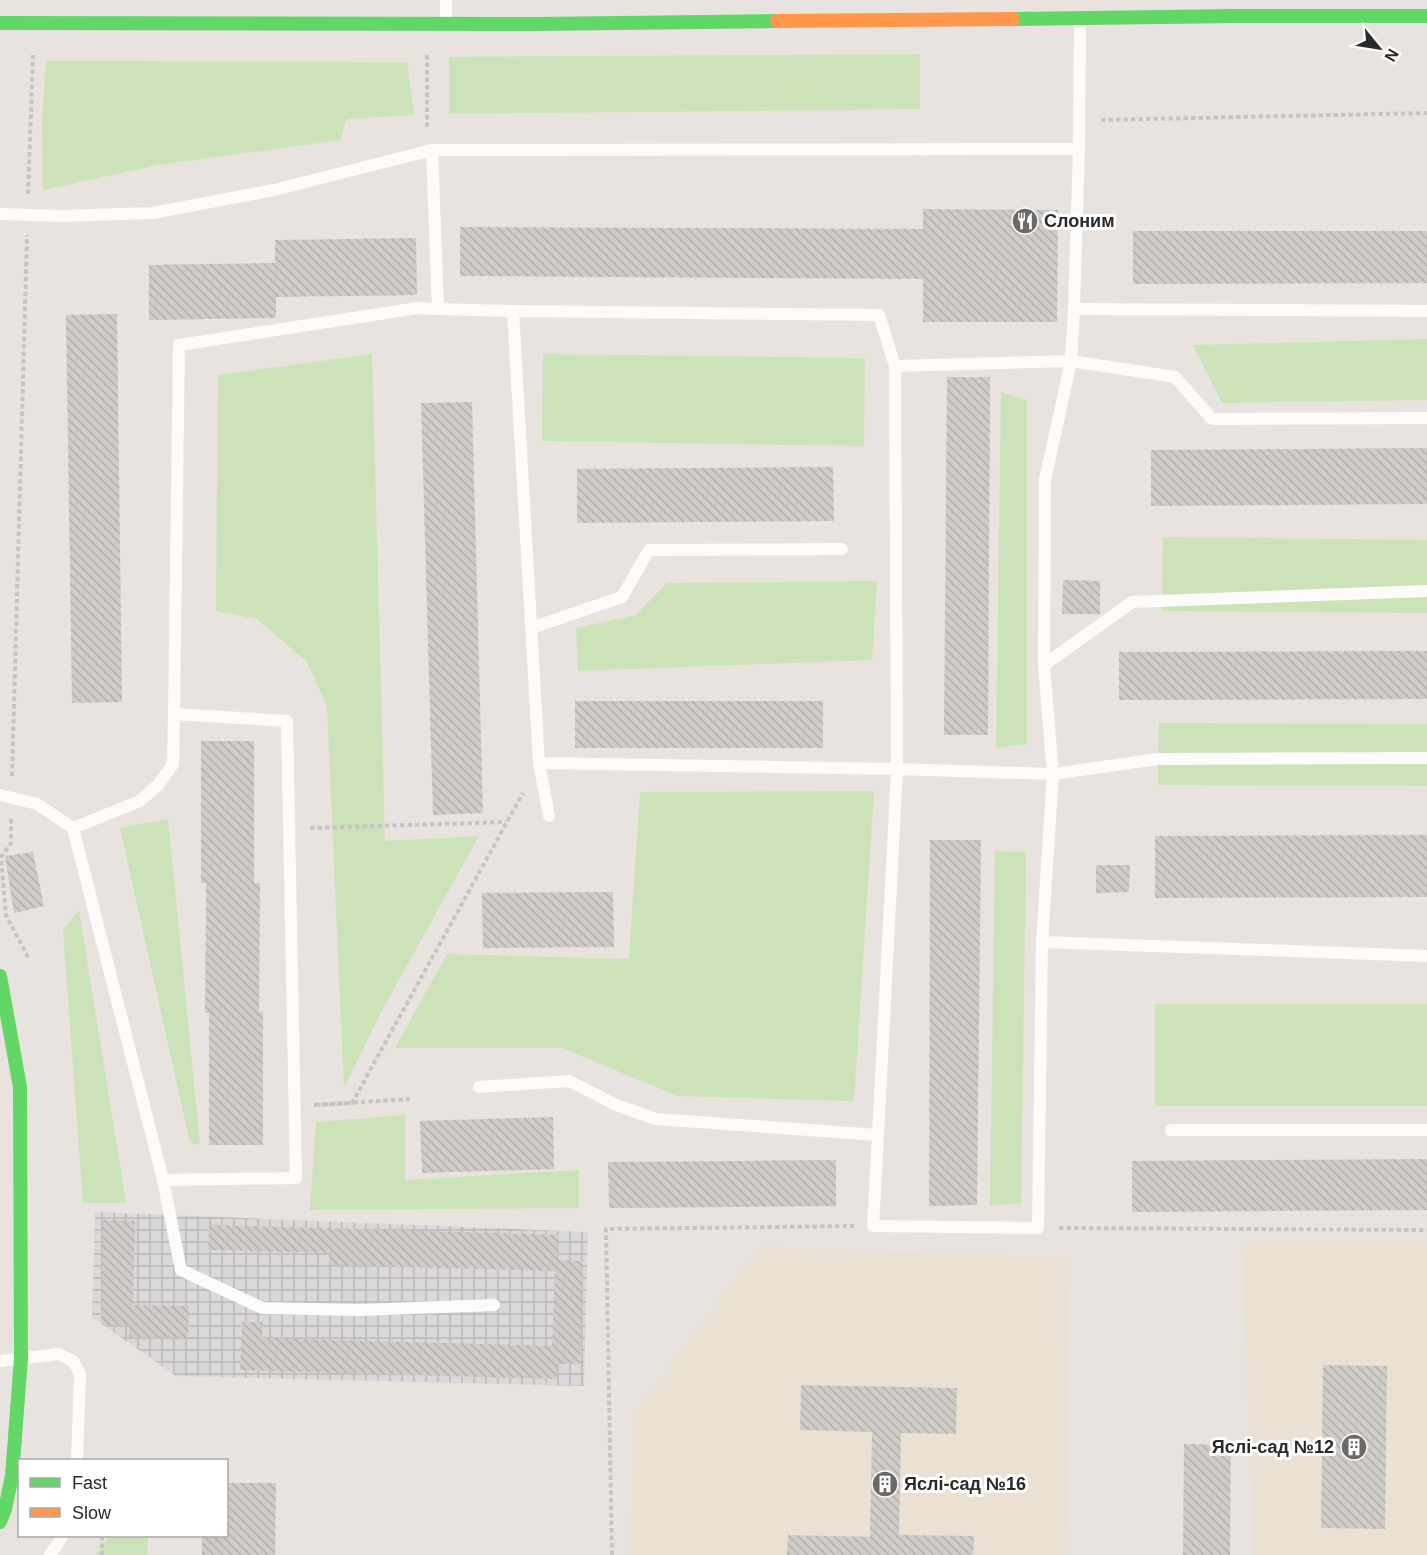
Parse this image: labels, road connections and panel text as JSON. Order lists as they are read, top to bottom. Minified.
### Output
{"places":{"restaurant":["Слоним"],"building":["Яслі-сад №12","Яслі-сад №16"]},"legend":["Fast","Slow"],"north":"bottom right"}
